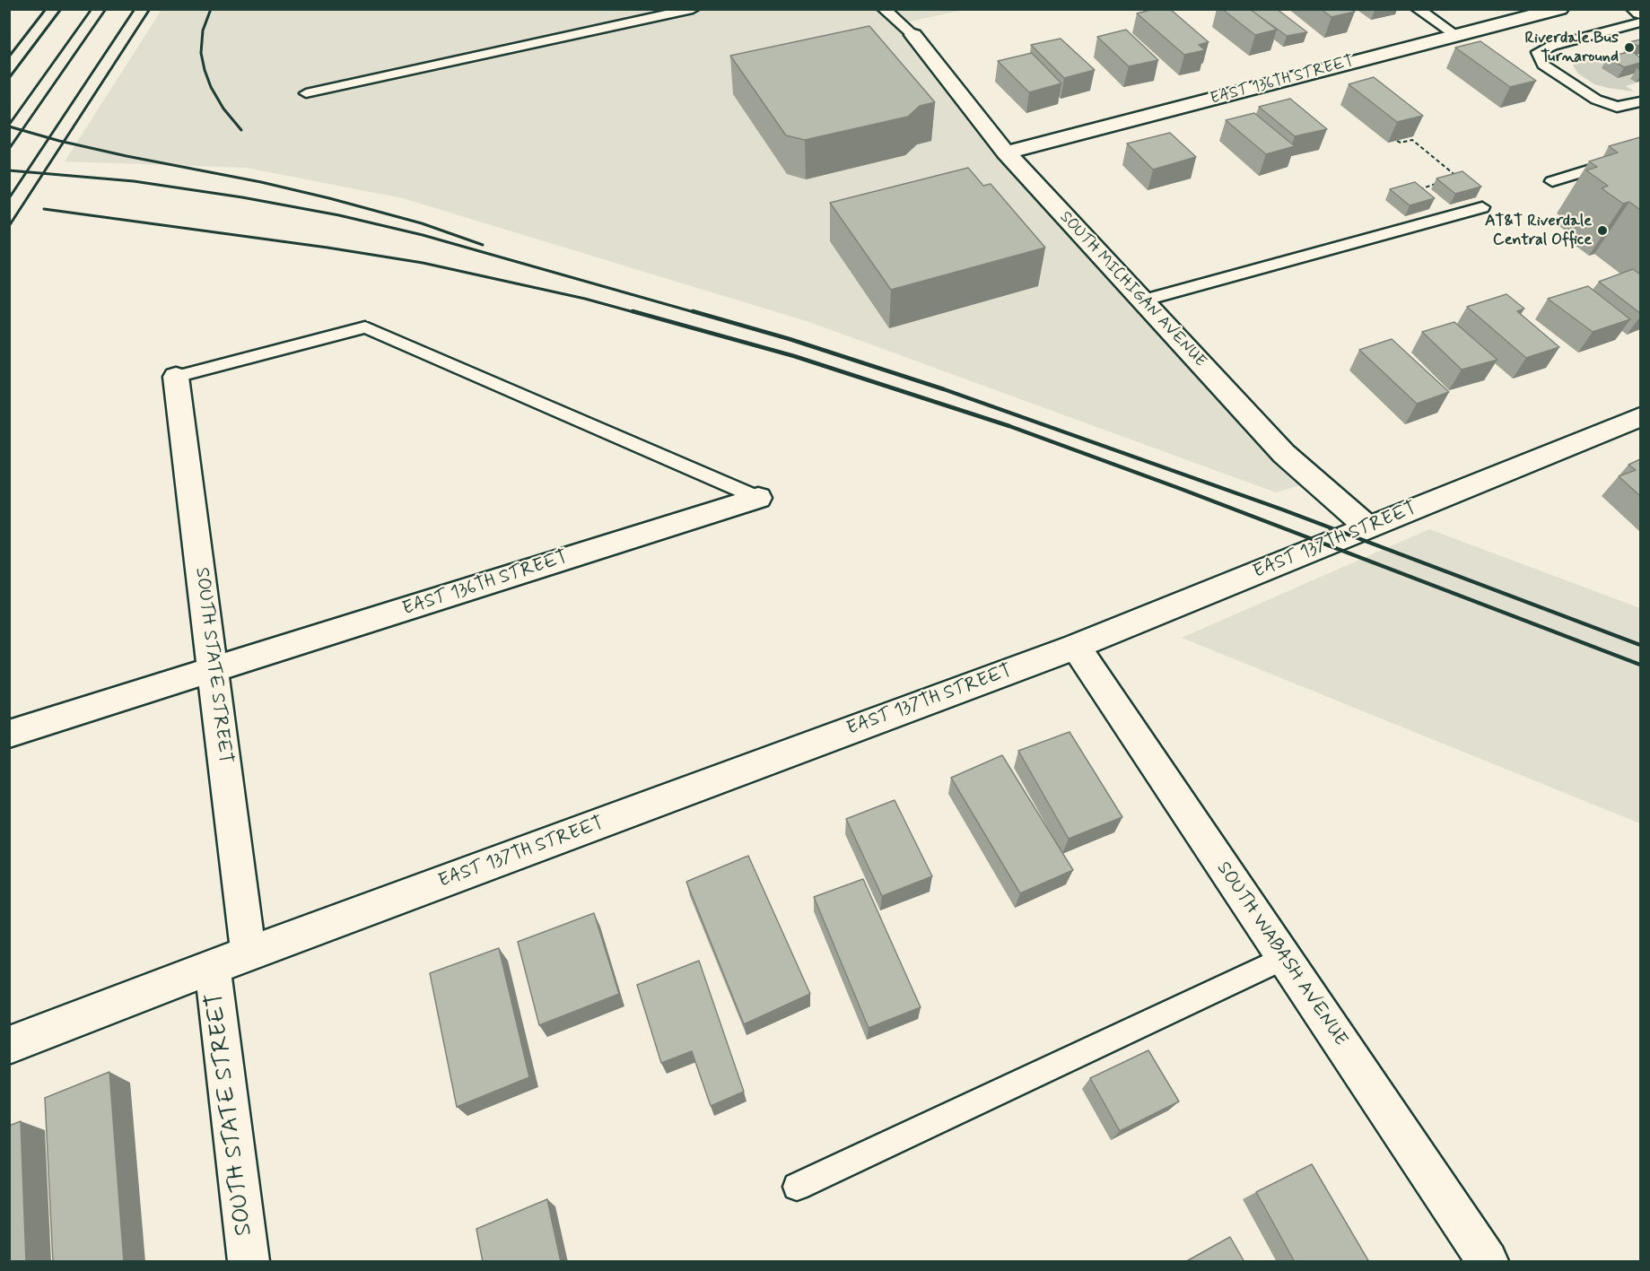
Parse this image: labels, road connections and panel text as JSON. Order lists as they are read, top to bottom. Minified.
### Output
{"streets":{"street":["EAST 136TH STREET","SOUTH MICHIGAN AVENUE","EAST 137TH STREET","SOUTH STATE STREET","SOUTH WABASH AVENUE"]},"crossings":[["EAST 136TH STREET","SOUTH MICHIGAN AVENUE"],["EAST 136TH STREET","SOUTH STATE STREET"],["SOUTH MICHIGAN AVENUE","EAST 137TH STREET"],["EAST 137TH STREET","SOUTH STATE STREET"],["EAST 137TH STREET","SOUTH WABASH AVENUE"]],"places":["Riverdale Bus Turnaround","AT&T Riverdale Central Office"]}
